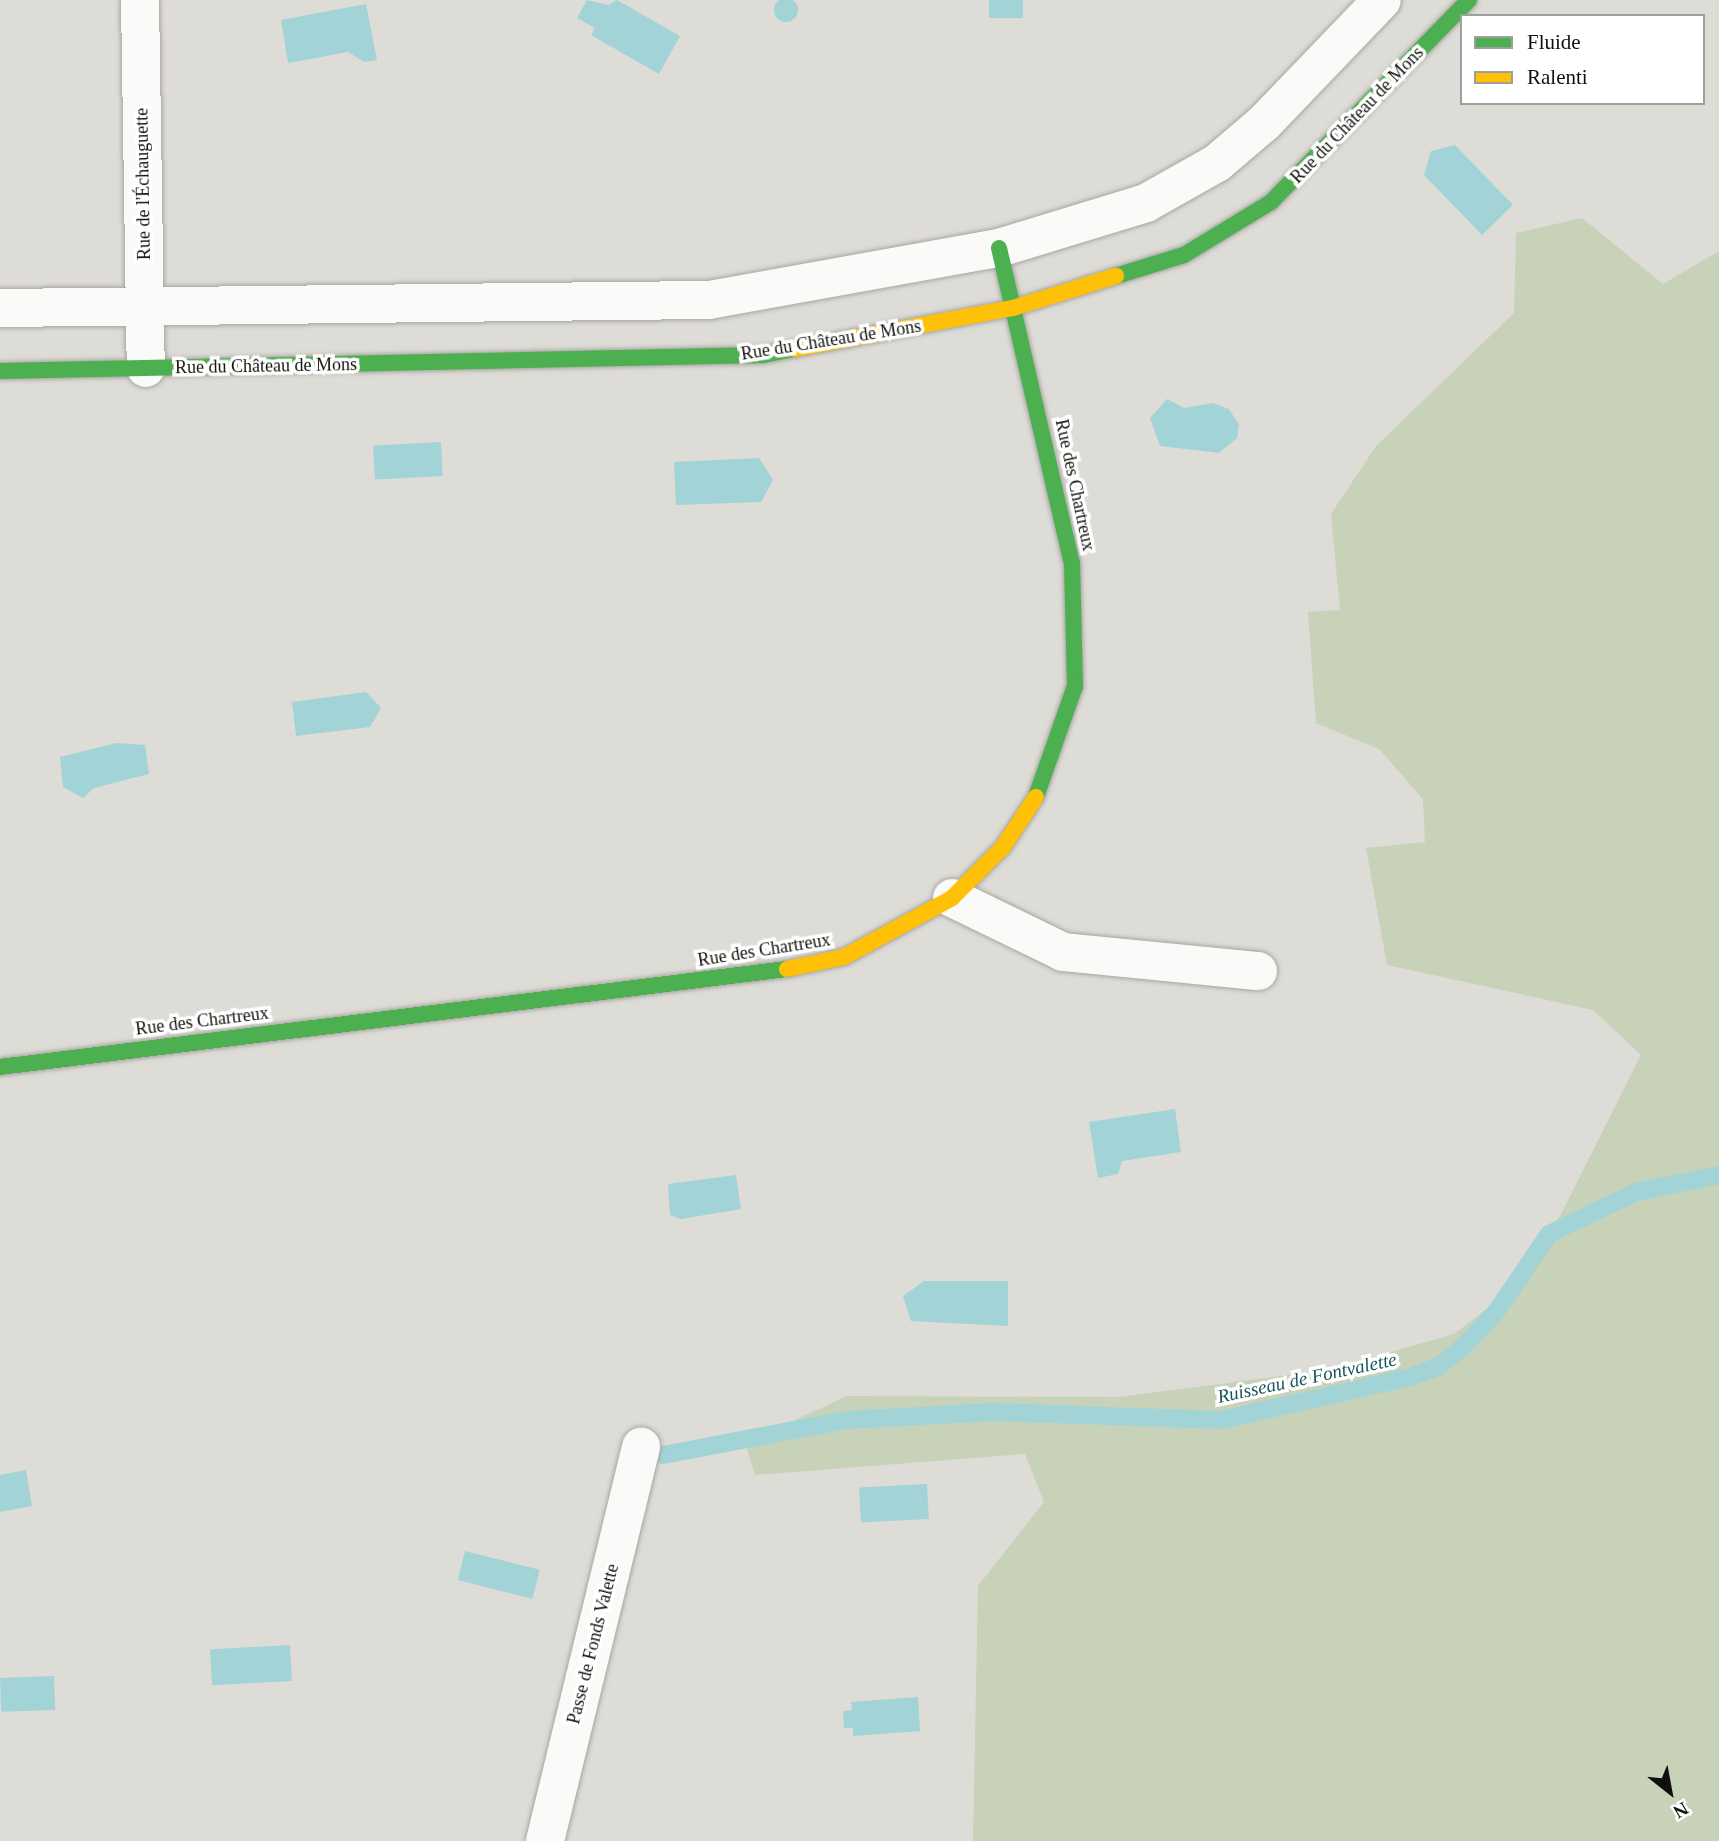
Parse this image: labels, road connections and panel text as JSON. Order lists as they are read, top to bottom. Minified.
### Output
{"streets":{"street":["Rue du Château de Mons","Rue de l'Échauguette","Rue des Chartreux","Passe de Fonds Valette"]},"crossings":[["Rue du Château de Mons","Rue de l'Échauguette"],["Rue du Château de Mons","Rue des Chartreux"]],"water":["Ruisseau de Fontvalette"],"legend":["Fluide","Ralenti"],"north":"bottom right"}
